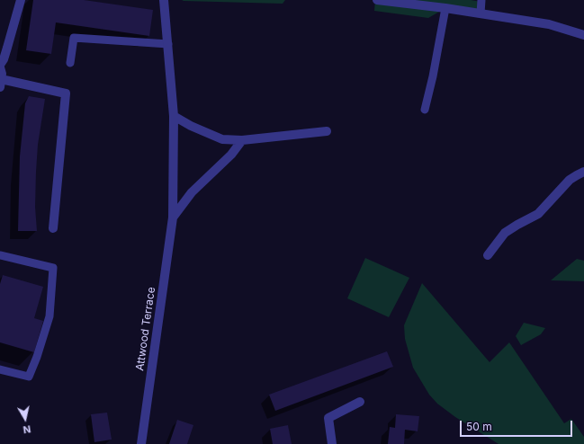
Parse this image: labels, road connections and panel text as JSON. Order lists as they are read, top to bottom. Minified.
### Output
{"streets":{"street":["Attwood Terrace"]},"scale_bar":"50 m","north":"bottom"}
